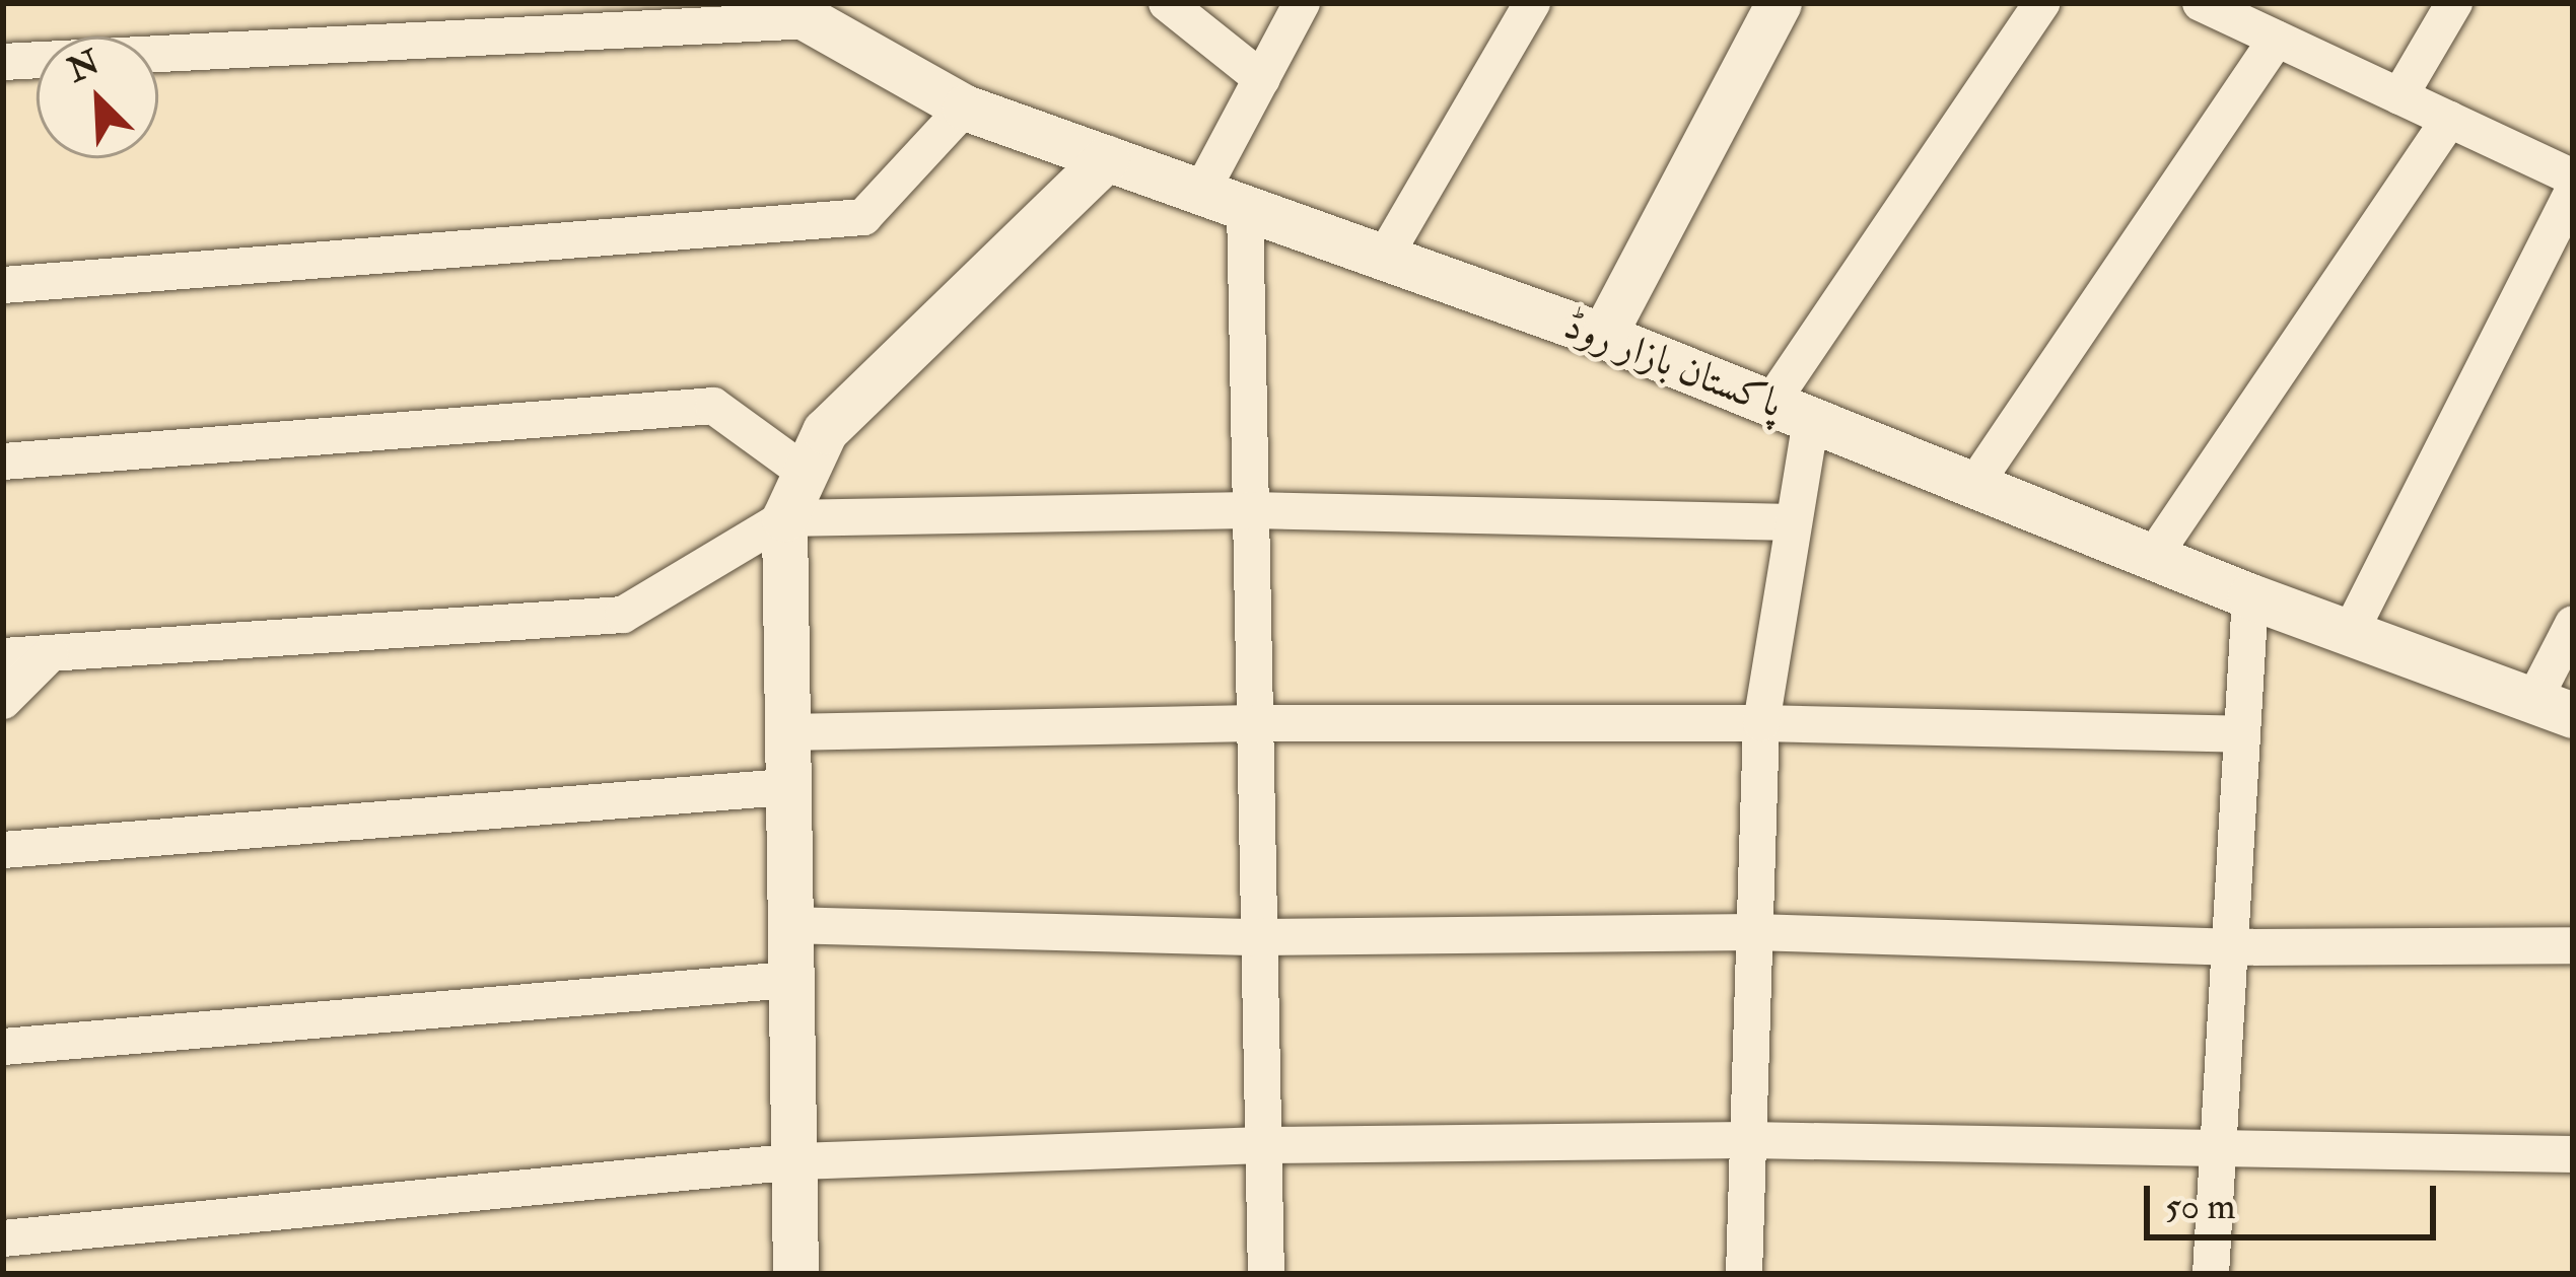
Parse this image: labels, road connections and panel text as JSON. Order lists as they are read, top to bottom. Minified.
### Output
{"streets":{"street":["پاکستان بازار روڈ"]},"scale_bar":"50 m","north":"top left"}
